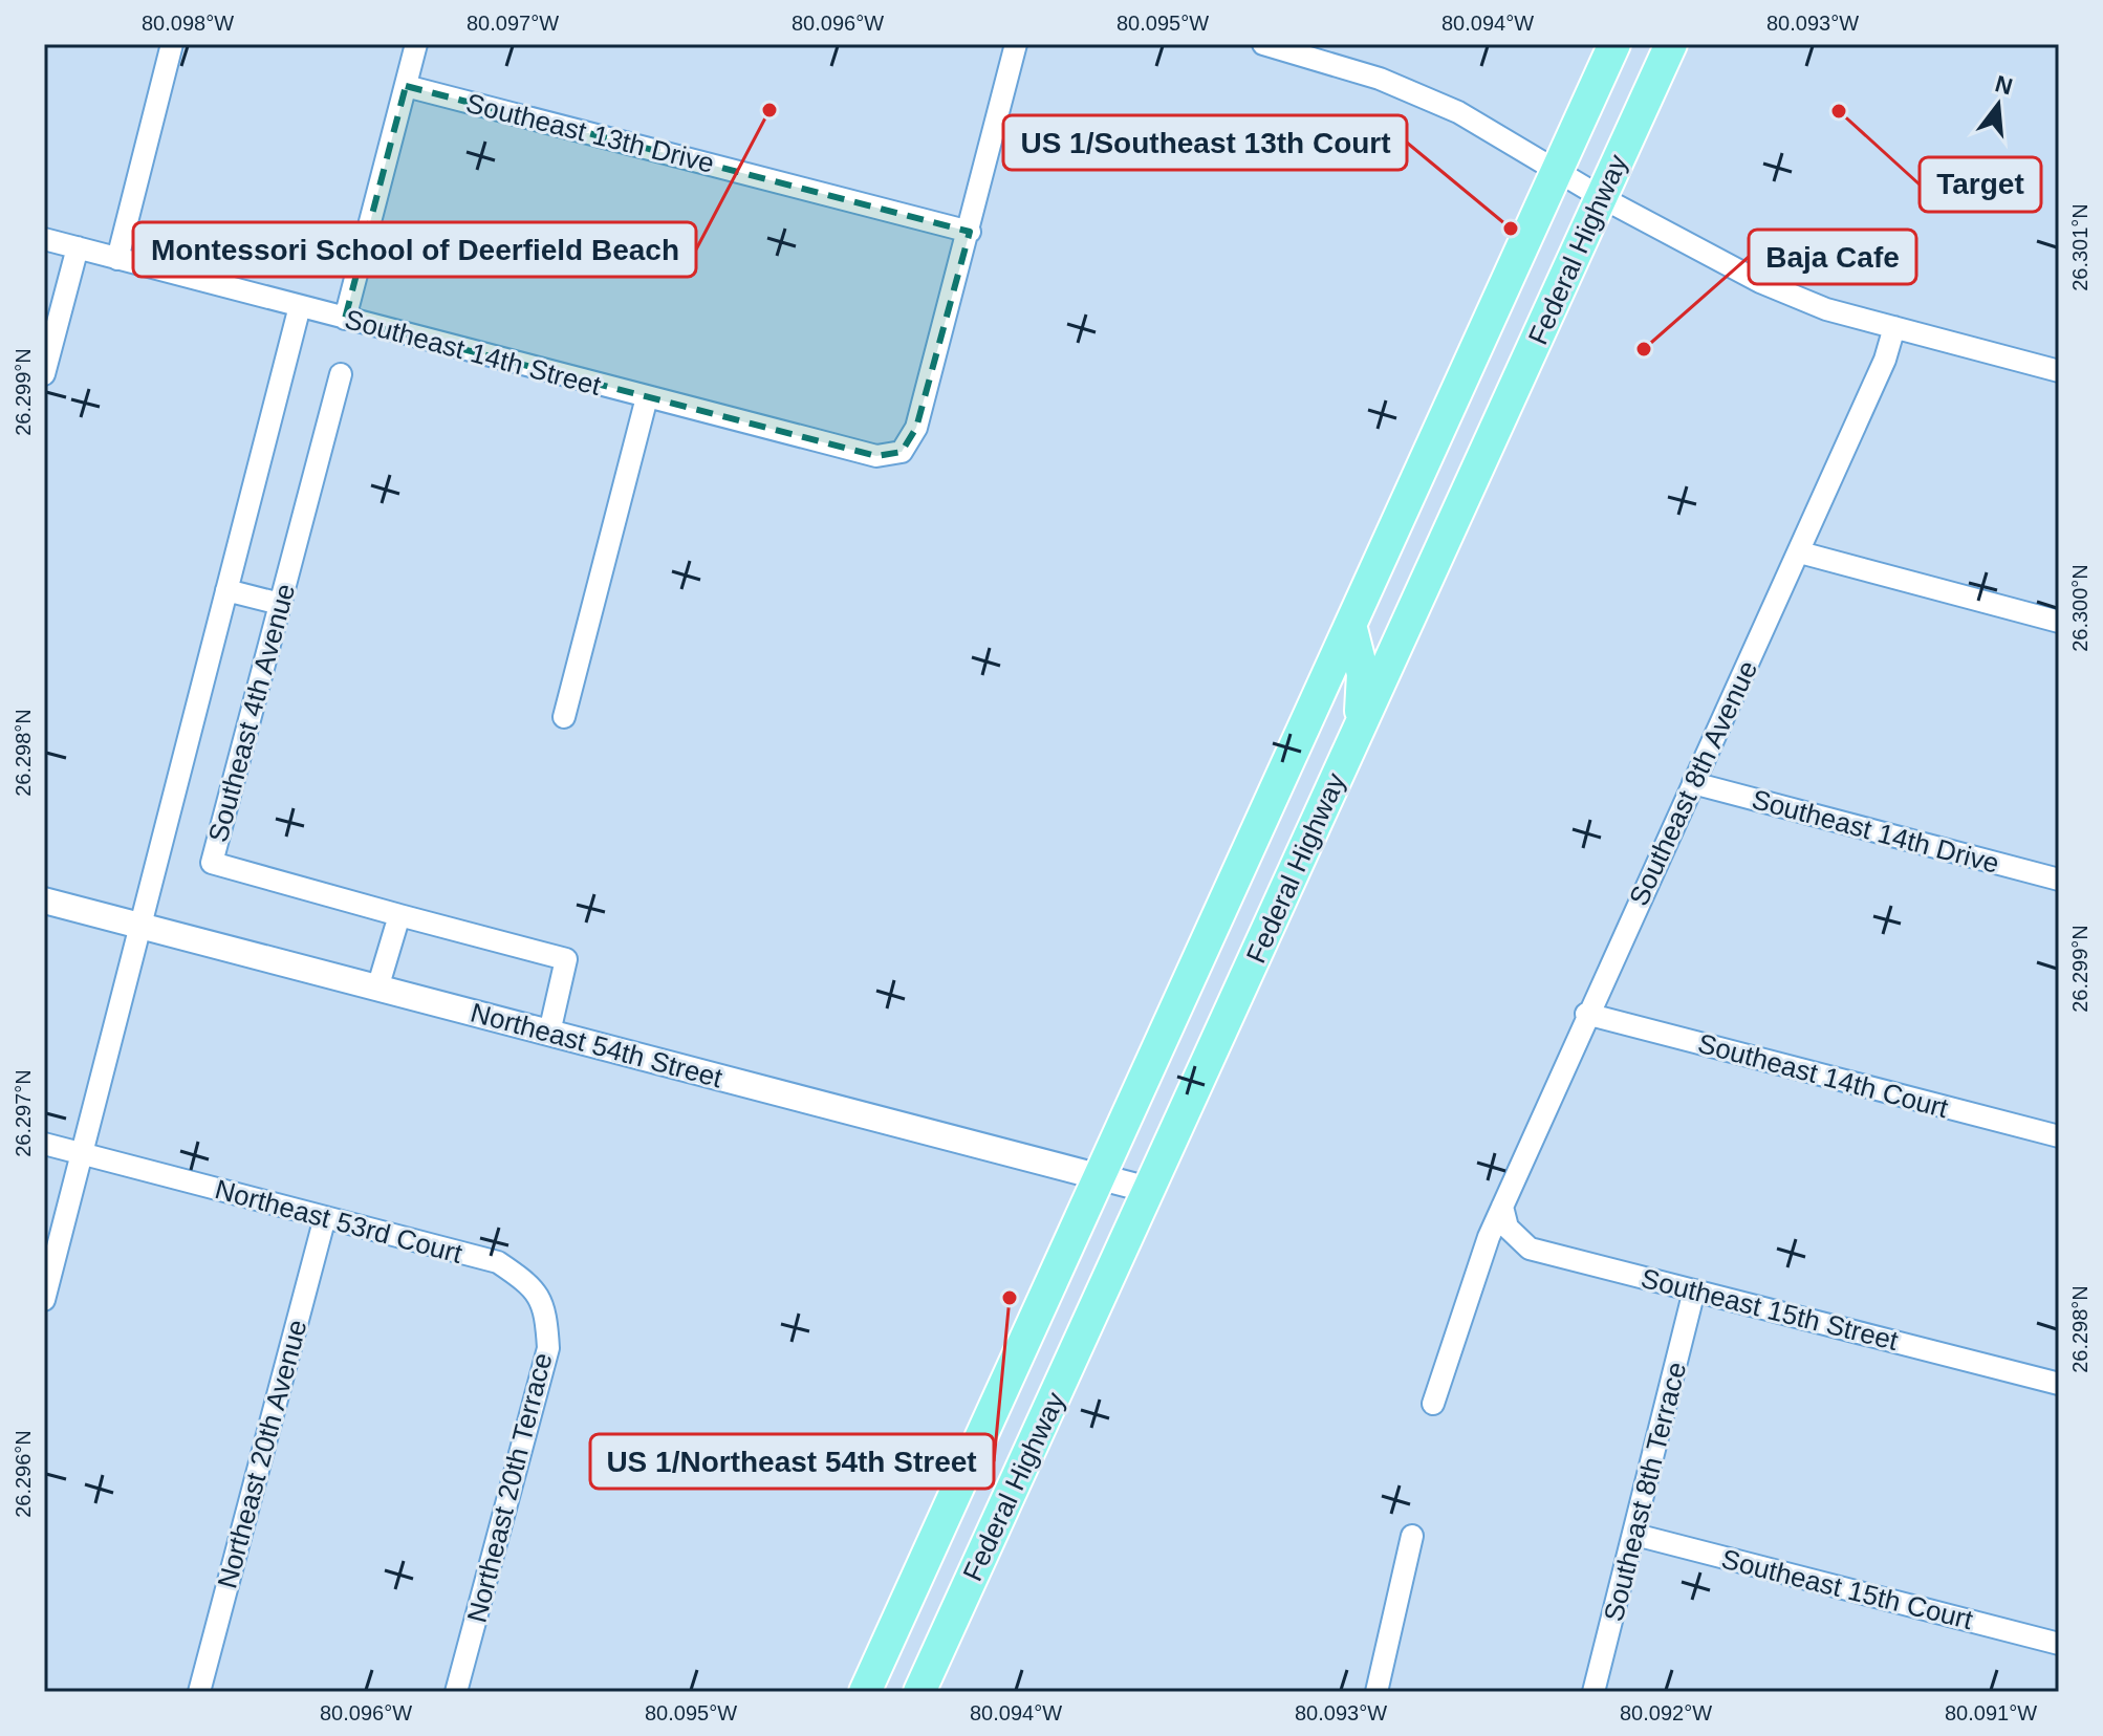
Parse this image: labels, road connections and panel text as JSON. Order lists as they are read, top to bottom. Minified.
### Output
{"streets":{"main road":["Federal Highway"],"street":["Southeast 13th Drive","Southeast 14th Street","Southeast 4th Avenue","Southeast 8th Avenue","Southeast 14th Drive","Northeast 54th Street","Southeast 14th Court","Northeast 53rd Court","Southeast 15th Street","Northeast 20th Avenue","Northeast 20th Terrace","Southeast 8th Terrace","Southeast 15th Court"]},"crossings":[["Southeast 13th Drive","Southeast 14th Street"],["Federal Highway","Northeast 54th Street"],["Southeast 14th Street","Southeast 4th Avenue"],["Southeast 4th Avenue","Northeast 54th Street"],["Southeast 4th Avenue","Northeast 53rd Court"],["Southeast 8th Avenue","Southeast 14th Drive"],["Southeast 8th Avenue","Southeast 14th Court"],["Southeast 8th Avenue","Southeast 15th Street"],["Northeast 53rd Court","Northeast 20th Avenue"],["Northeast 53rd Court","Northeast 20th Terrace"],["Southeast 15th Street","Southeast 8th Terrace"],["Southeast 8th Terrace","Southeast 15th Court"]],"places":["Montessori School of Deerfield Beach","Target","US 1/Southeast 13th Court","Baja Cafe","US 1/Northeast 54th Street"],"north":"top","coordinates":["80.098°W","80.097°W","80.096°W","80.095°W","80.094°W","80.093°W","26.301°N","26.299°N","26.300°N","26.298°N","26.297°N","26.296°N","80.092°W","80.091°W"]}
